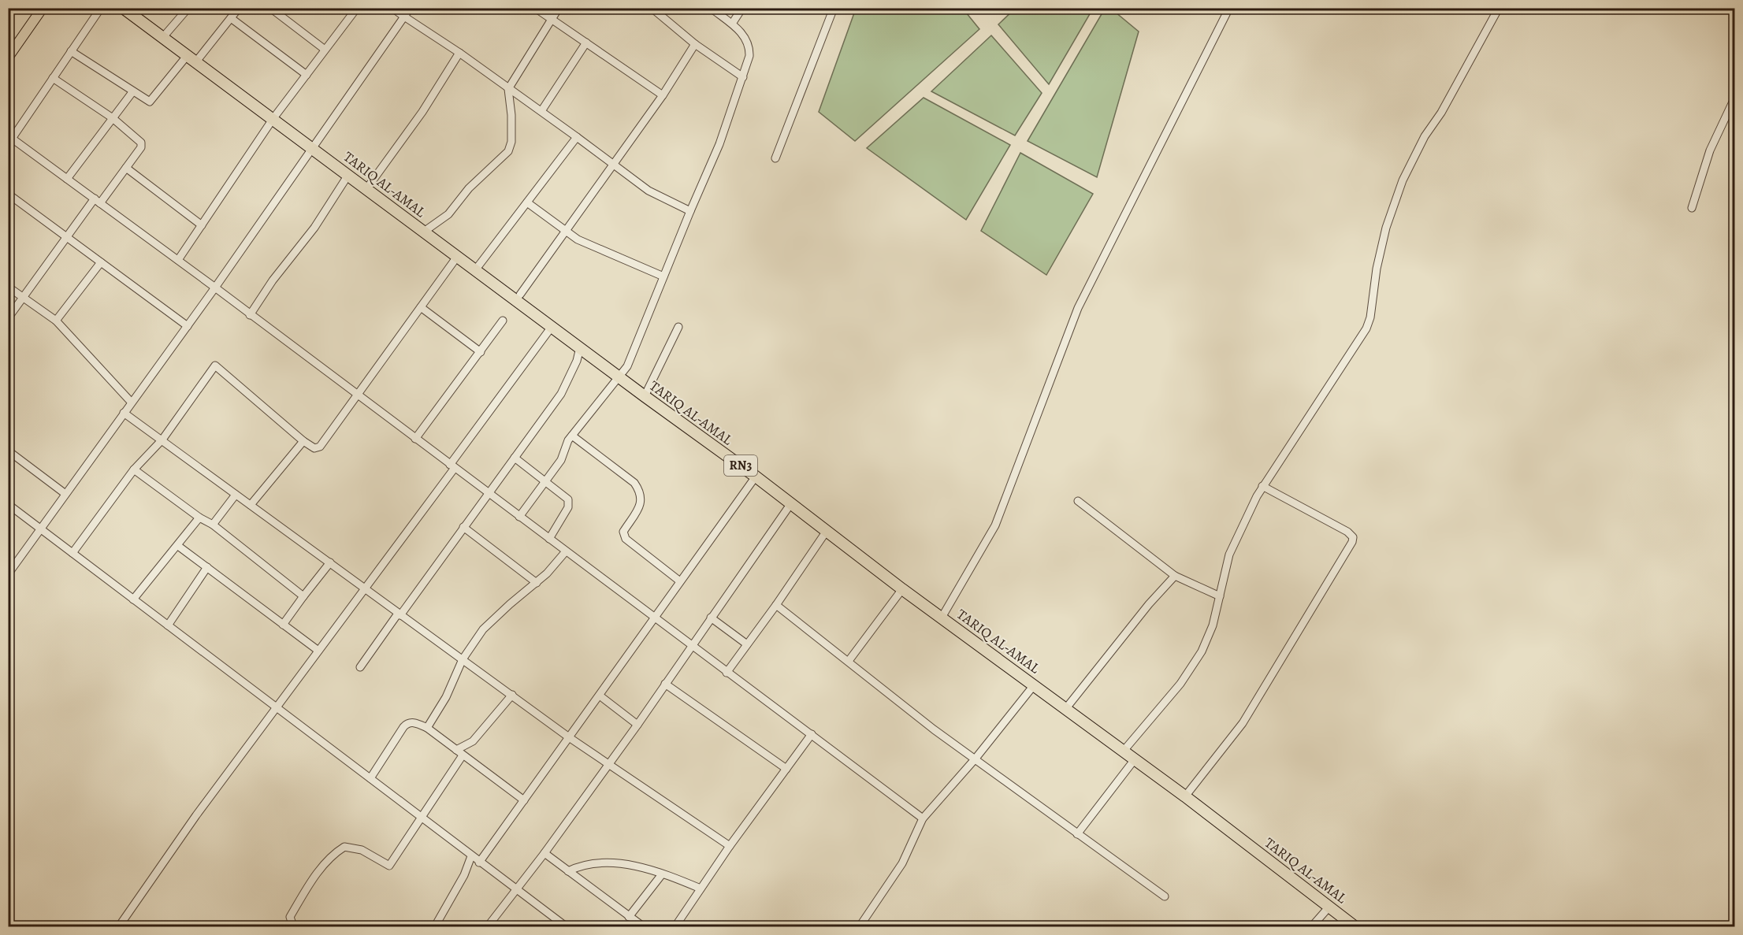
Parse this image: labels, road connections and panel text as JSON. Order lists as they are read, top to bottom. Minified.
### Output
{"streets":{"highway":["TARIQ AL-AMAL","RN3"]}}
